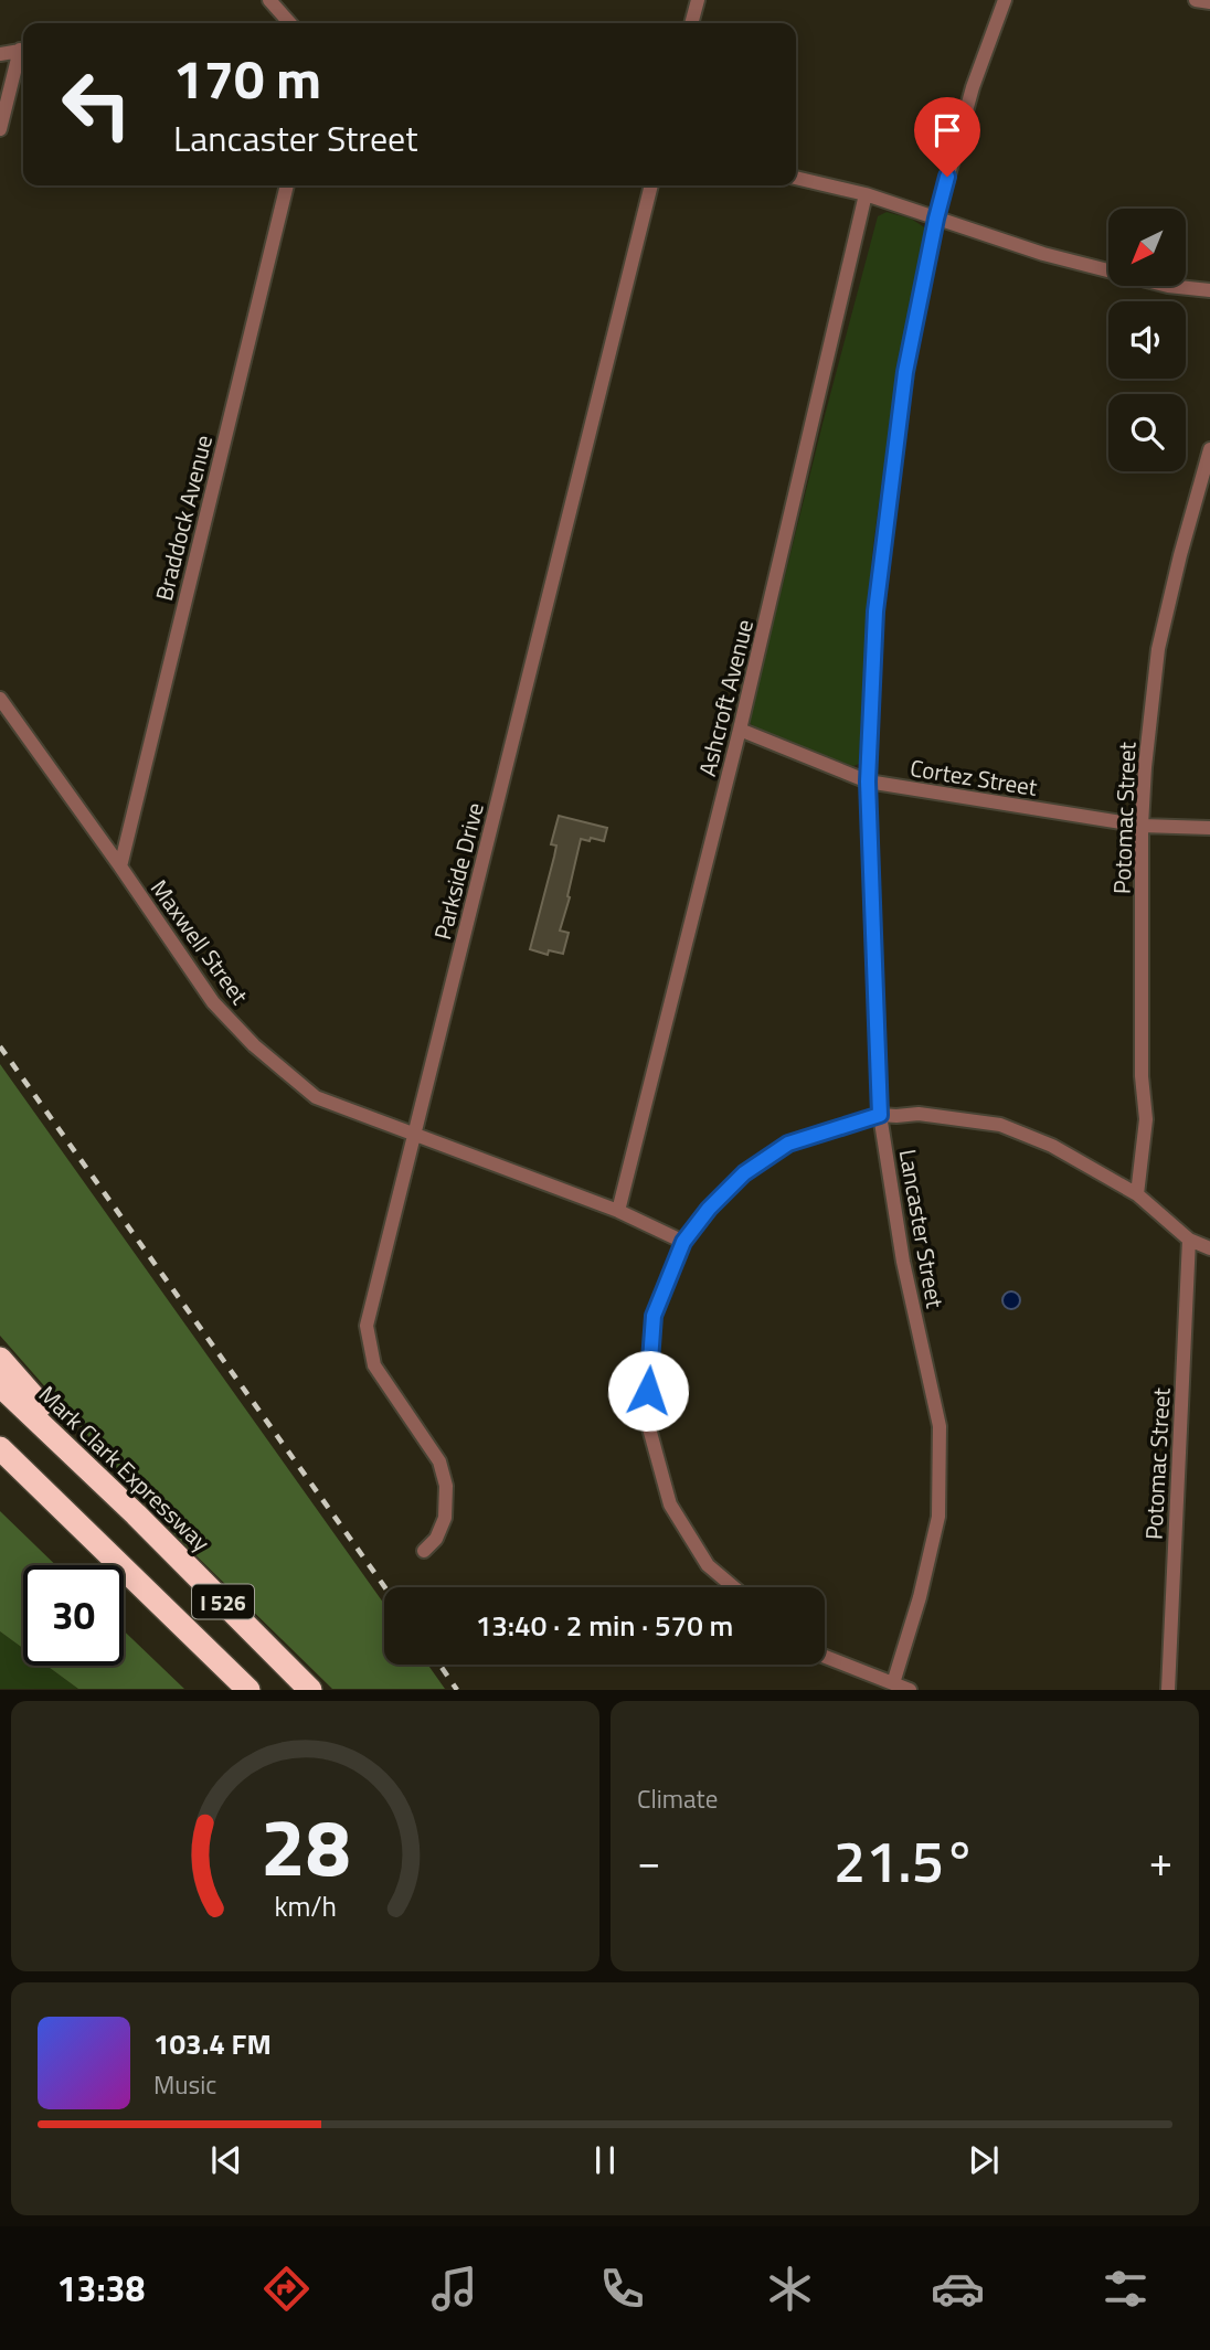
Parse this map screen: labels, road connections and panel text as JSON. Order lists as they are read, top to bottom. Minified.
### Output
{"streets":{"highway":["Mark Clark Expressway","I 526"],"street":["Braddock Avenue","Ashcroft Avenue","Cortez Street","Potomac Street","Parkside Drive","Maxwell Street","Lancaster Street"]},"crossings":[["Braddock Avenue","Maxwell Street"],["Ashcroft Avenue","Cortez Street"],["Ashcroft Avenue","Maxwell Street"],["Cortez Street","Potomac Street"],["Cortez Street","Lancaster Street"],["Parkside Drive","Maxwell Street"]],"north":"bottom left","page":{"turn":["170 m","Lancaster Street"],"limit":"30","trip":"13:40 · 2 min · 570 m","tile":"Climate","heat":["−","21.5°","+"],"song":["103.4 FM","Music"],"tabs":"13:38","gauge":["28","km/h"]}}
